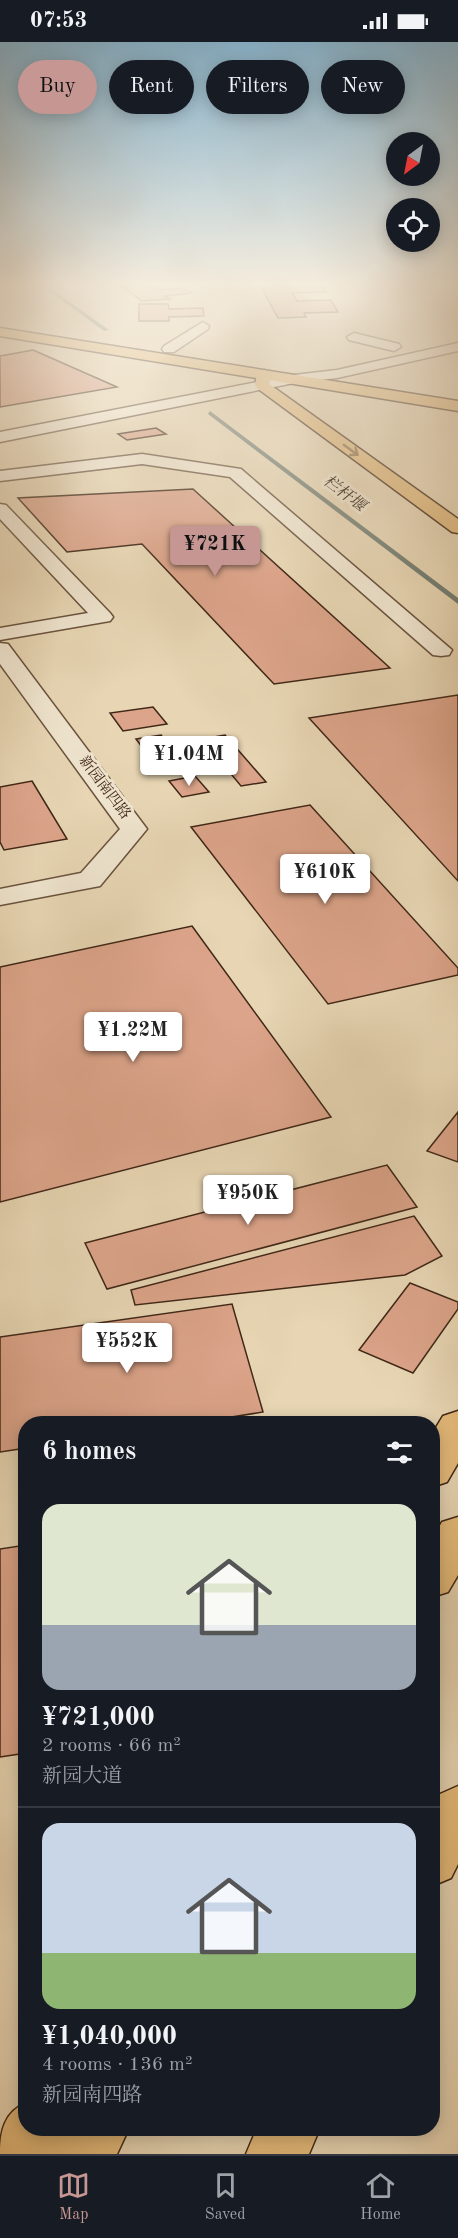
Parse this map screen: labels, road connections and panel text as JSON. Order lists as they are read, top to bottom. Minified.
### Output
{"streets":{"street":["新园南四路"]},"water":["栏杆堰"],"north":"bottom left","page":{"status":"07:53","chip":["Buy","Rent","Filters","New"],"price":["¥721K","¥1.04M","¥610K","¥1.22M","¥950K","¥552K"],"heading":"6 homes","list":[{"name":"¥721,000","note":"2 rooms · 66 m² · 新园大道"},{"name":"¥1,040,000","note":"4 rooms · 136 m² · 新园南四路"}],"tabs":["Map","Saved","Home"]}}
